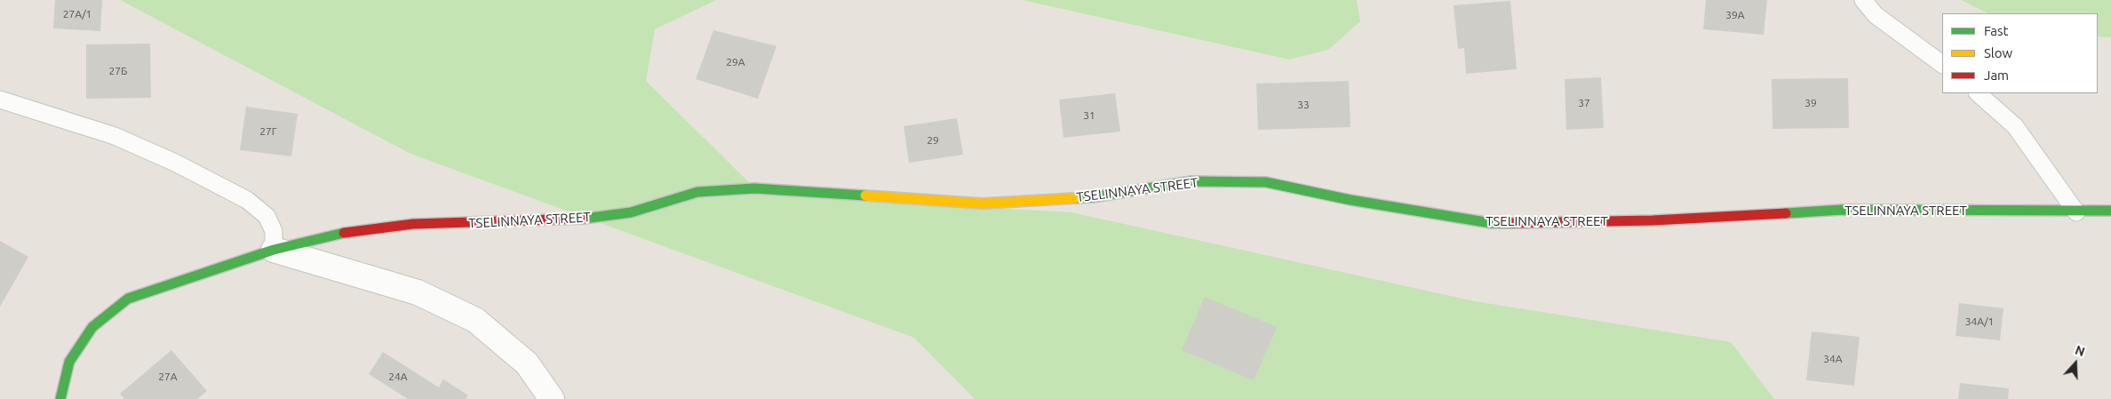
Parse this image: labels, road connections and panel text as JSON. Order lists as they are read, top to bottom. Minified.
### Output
{"streets":{"street":["TSELINNAYA STREET"]},"house_numbers":["27А/1","39А","29А","27Б","37","39","33","31","27Г","29","34А/1","34А","27А","24А"],"legend":["Fast","Slow","Jam"],"north":"top"}
